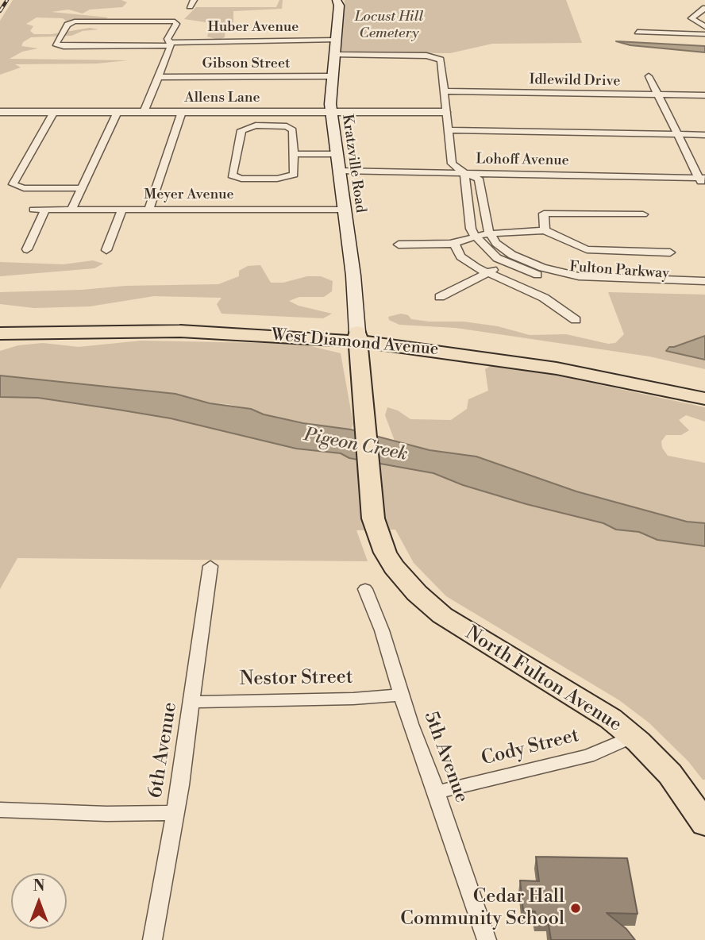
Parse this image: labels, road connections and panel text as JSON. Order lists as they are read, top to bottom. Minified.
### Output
{"streets":{"main road":["Kratzville Road","West Diamond Avenue","North Fulton Avenue"],"street":["Huber Avenue","Gibson Street","Idlewild Drive","Allens Lane","Lohoff Avenue","Meyer Avenue","Fulton Parkway","Nestor Street","Cody Street","6th Avenue","5th Avenue"]},"crossings":[["Huber Avenue","Kratzville Road"],["Gibson Street","Kratzville Road"],["Allens Lane","Kratzville Road"],["Lohoff Avenue","Kratzville Road"],["Kratzville Road","Meyer Avenue"],["Kratzville Road","West Diamond Avenue"],["Kratzville Road","North Fulton Avenue"],["West Diamond Avenue","North Fulton Avenue"],["Nestor Street","6th Avenue"],["Nestor Street","5th Avenue"],["North Fulton Avenue","Cody Street"],["Cody Street","5th Avenue"]],"water":["Pigeon Creek"],"parks":["Locust Hill Cemetery"],"places":["Cedar Hall Community School"],"north":"top"}
